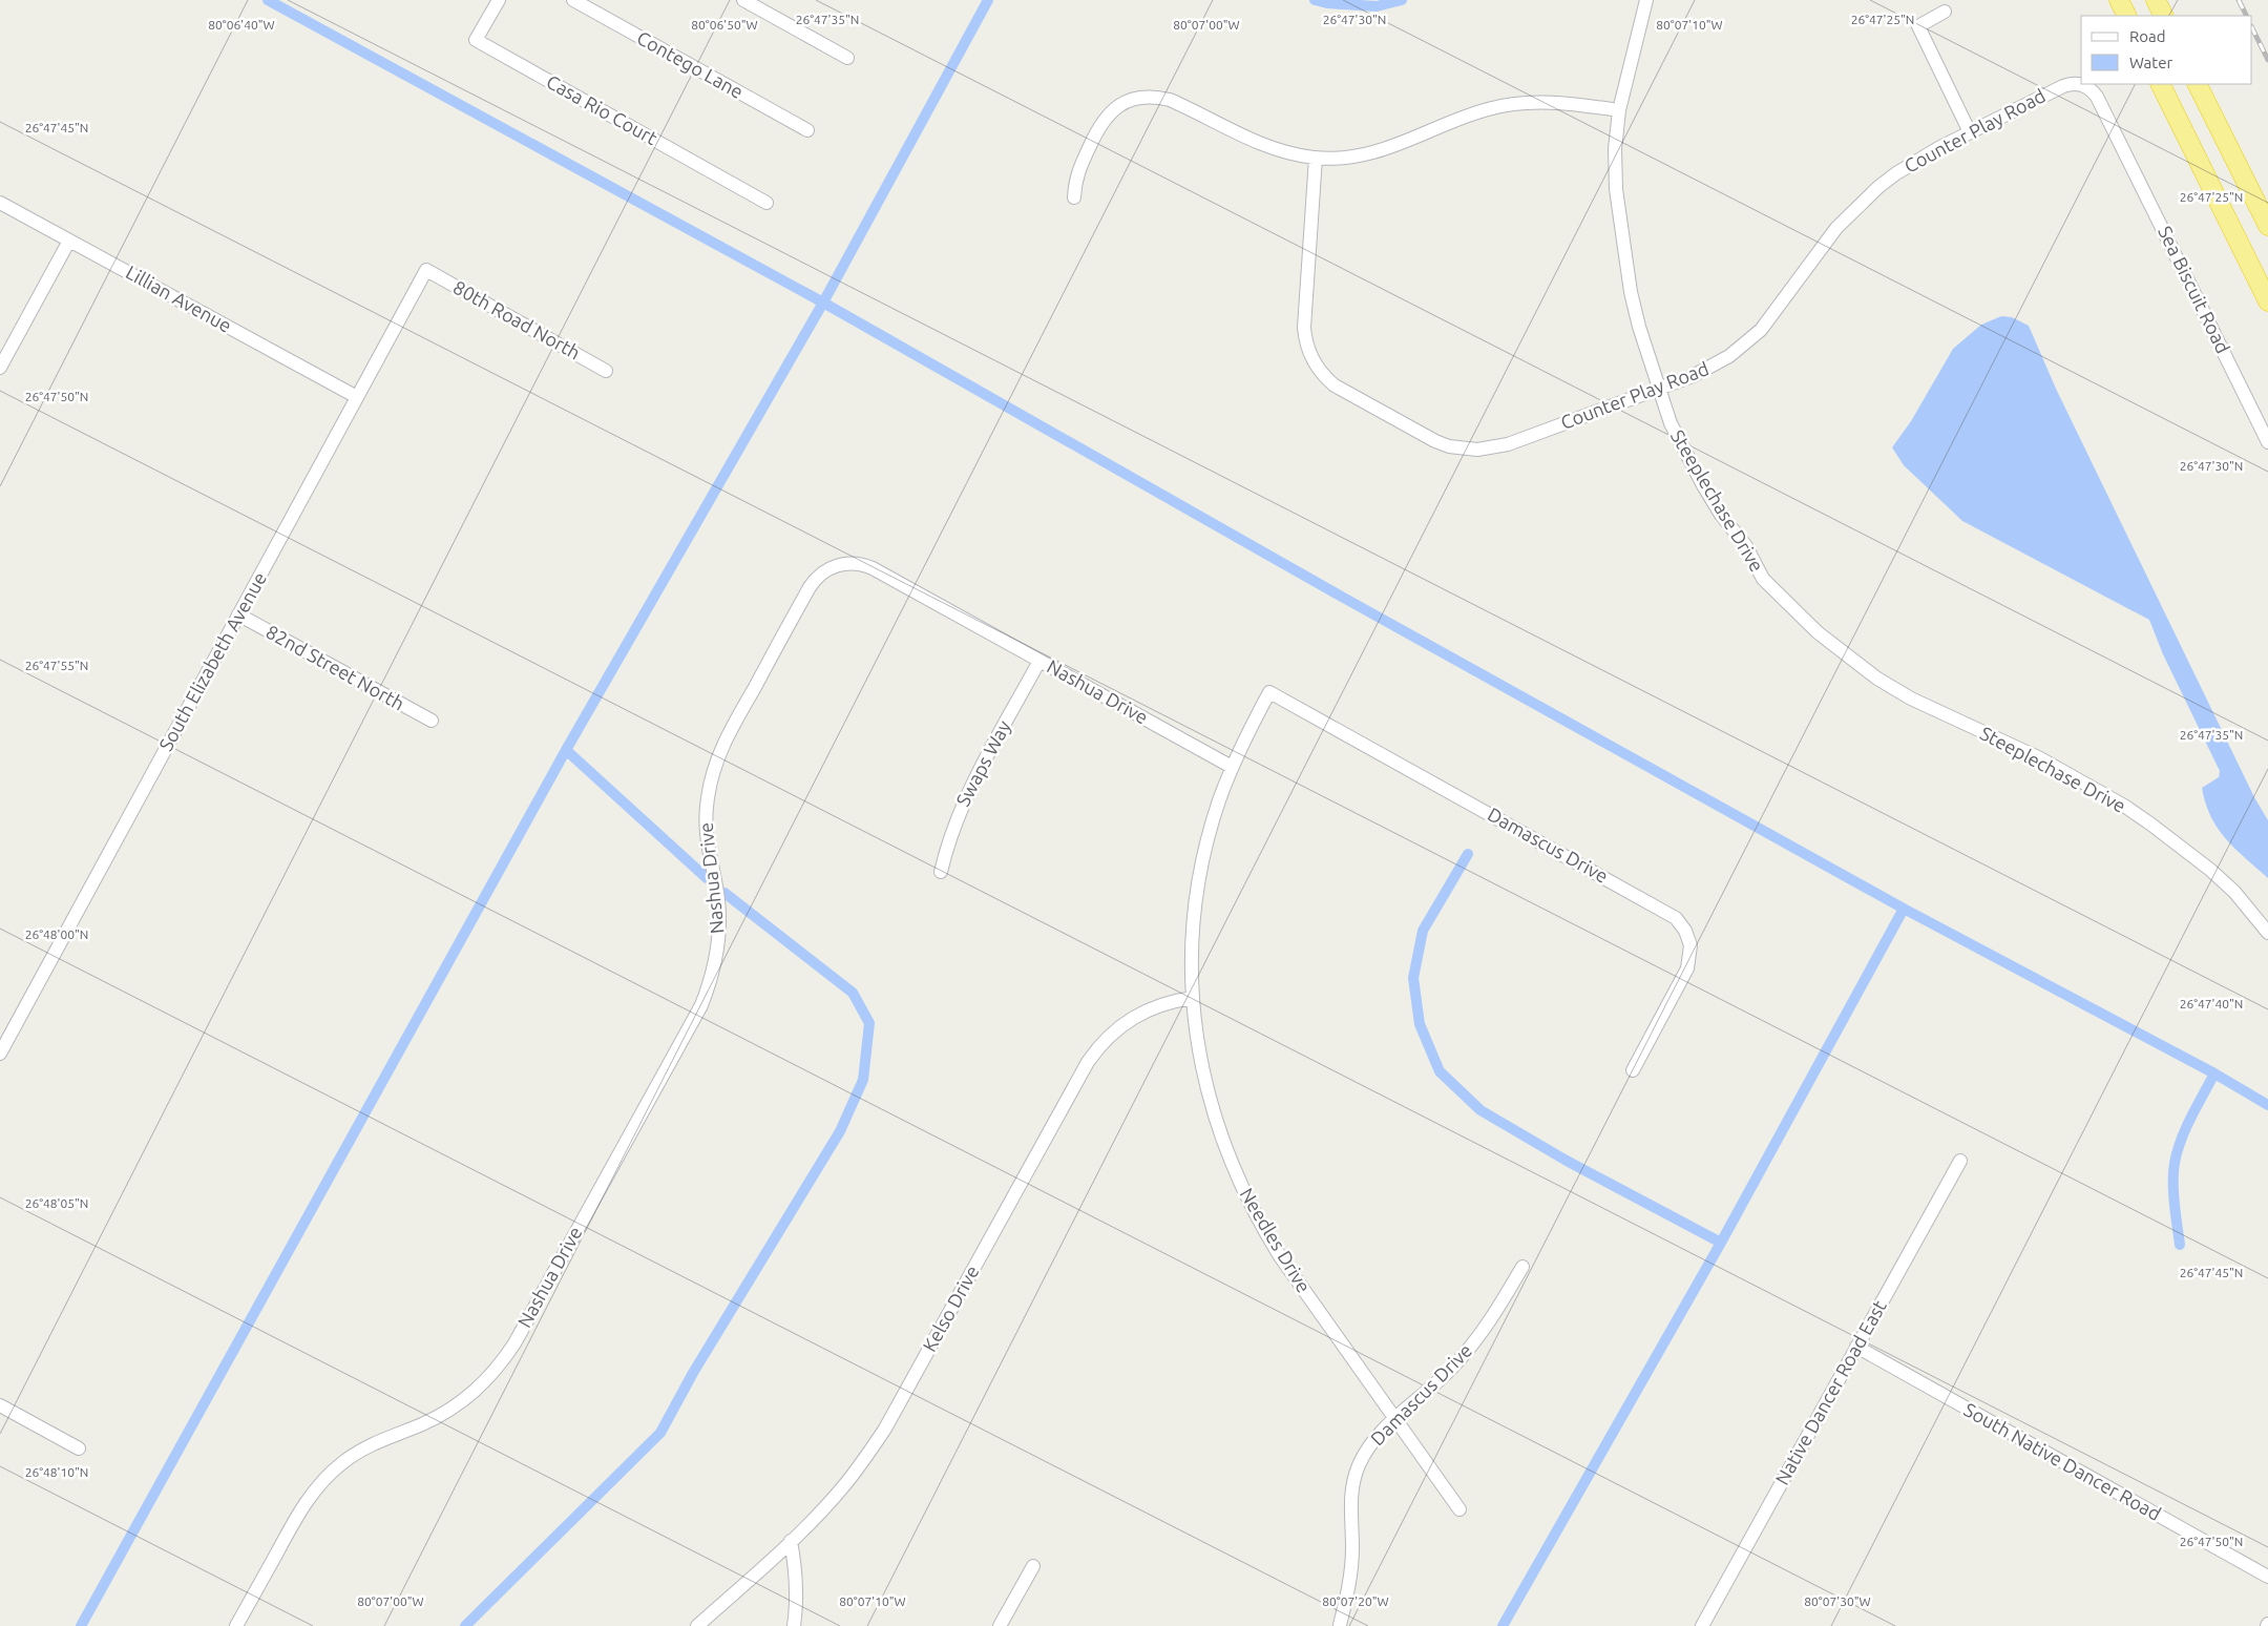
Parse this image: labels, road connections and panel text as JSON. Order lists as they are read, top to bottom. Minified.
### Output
{"streets":{"street":["Contego Lane","Casa Rio Court","Counter Play Road","Sea Biscuit Road","Lillian Avenue","80th Road North","Steeplechase Drive","South Elizabeth Avenue","82nd Street North","Nashua Drive","Swaps Way","Damascus Drive","Needles Drive","Kelso Drive","Native Dancer Road East","South Native Dancer Road"]},"crossings":[["Counter Play Road","Sea Biscuit Road"],["Counter Play Road","Steeplechase Drive"],["Lillian Avenue","South Elizabeth Avenue"],["80th Road North","South Elizabeth Avenue"],["South Elizabeth Avenue","82nd Street North"],["Nashua Drive","Swaps Way"],["Nashua Drive","Needles Drive"],["Damascus Drive","Needles Drive"],["Needles Drive","Kelso Drive"],["Native Dancer Road East","South Native Dancer Road"]],"legend":["Road","Water"],"coordinates":["26°47'25\"N","26°47'35\"N","26°47'30\"N","80°06'40\"W","80°06'50\"W","80°07'00\"W","80°07'10\"W","26°47'45\"N","26°47'50\"N","26°47'55\"N","26°48'00\"N","26°47'40\"N","26°48'05\"N","26°48'10\"N","80°07'20\"W","80°07'30\"W"]}
